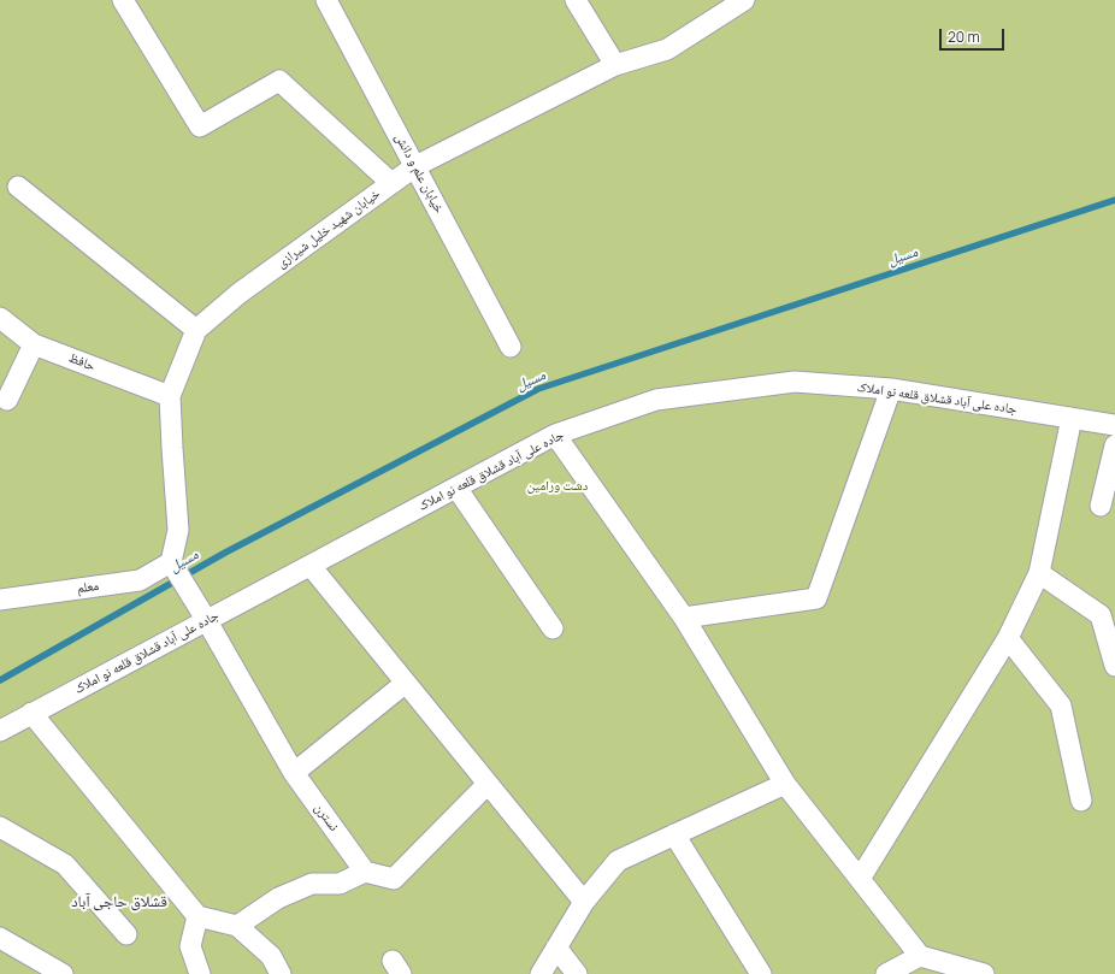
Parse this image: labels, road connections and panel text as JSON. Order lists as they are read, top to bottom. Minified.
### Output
{"streets":{"street":["خیابان علم و دانش","خیابان شهید خلیل شیرازی","حافظ","جاده علی آباد قشلاق قلعه نو املاک","معلم","نسترن"]},"crossings":[["خیابان علم و دانش","خیابان شهید خلیل شیرازی"],["خیابان شهید خلیل شیرازی","حافظ"],["خیابان شهید خلیل شیرازی","معلم"],["جاده علی آباد قشلاق قلعه نو املاک","نسترن"]],"districts":["قشلاق حاجی آباد"],"water":["مسیل"],"parks":["دشت ورامین"],"scale_bar":"20 m"}
